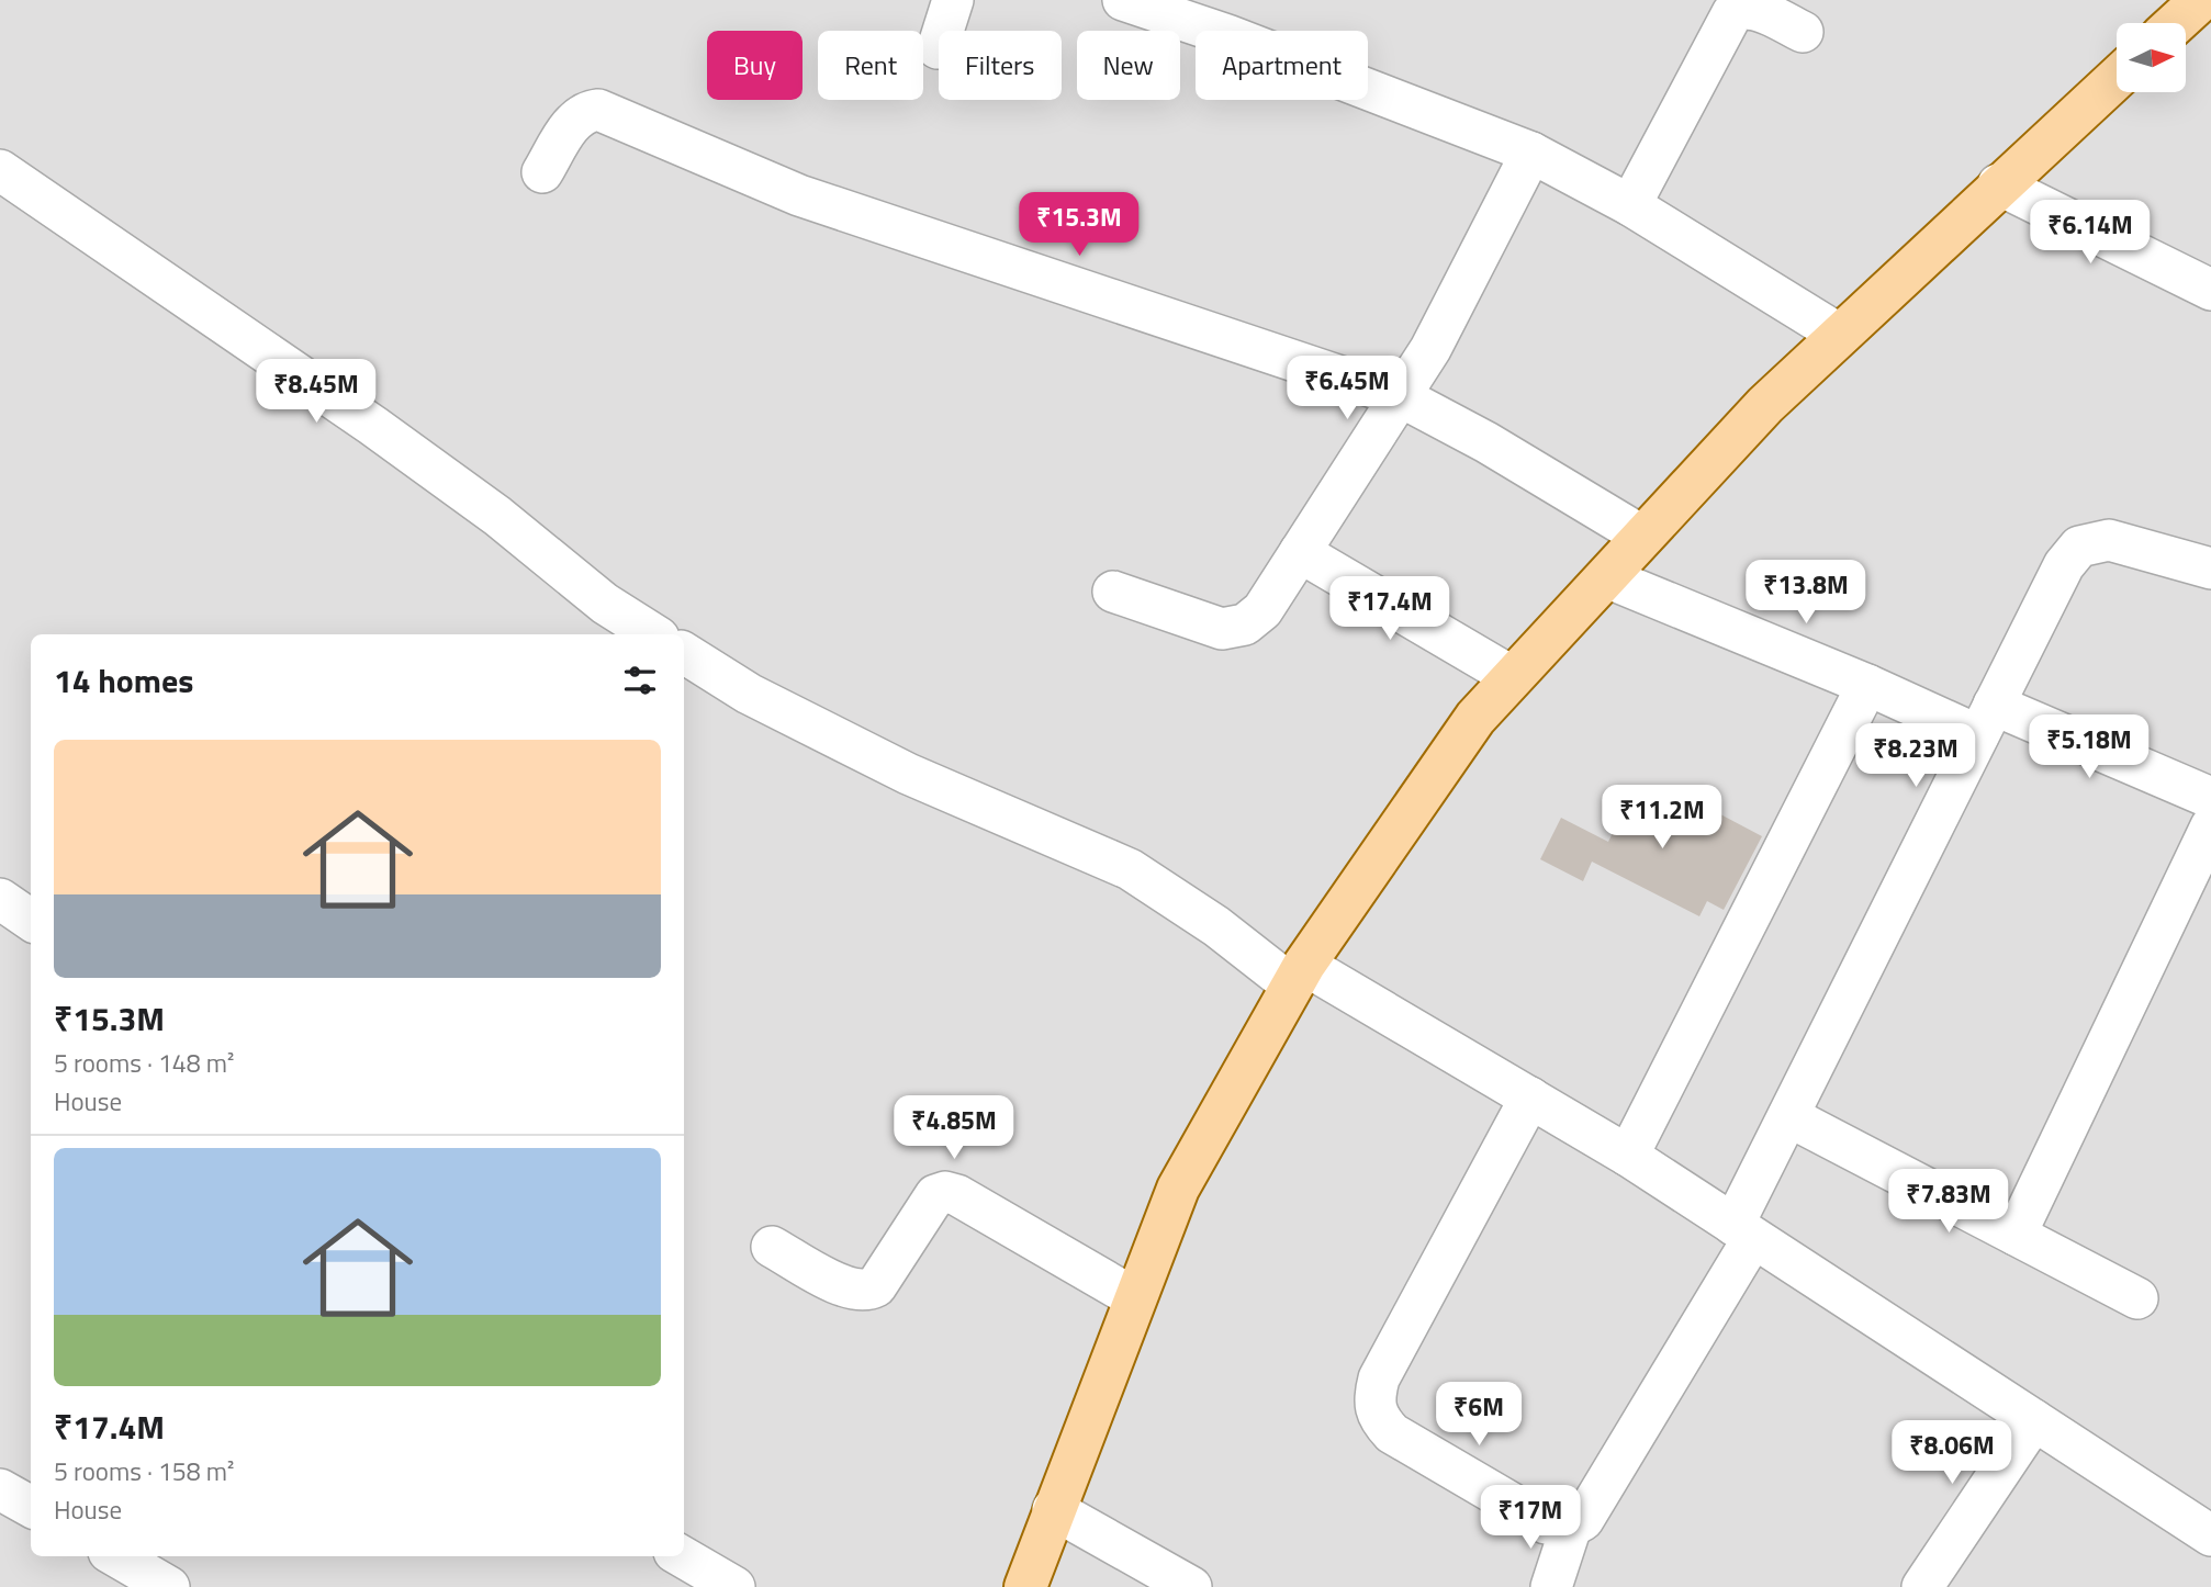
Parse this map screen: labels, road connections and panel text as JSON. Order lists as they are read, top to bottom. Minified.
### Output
{"north":"right","page":{"chip":["Buy","Rent","Filters","New","Apartment"],"price":["₹15.3M","₹6.14M","₹6.45M","₹8.45M","₹13.8M","₹17.4M","₹5.18M","₹8.23M","₹11.2M","₹4.85M","₹7.83M","₹6M","₹8.06M","₹17M"],"heading":"14 homes","list":[{"name":"₹15.3M","note":"5 rooms · 148 m² · House"},{"name":"₹17.4M","note":"5 rooms · 158 m² · House"}]}}
